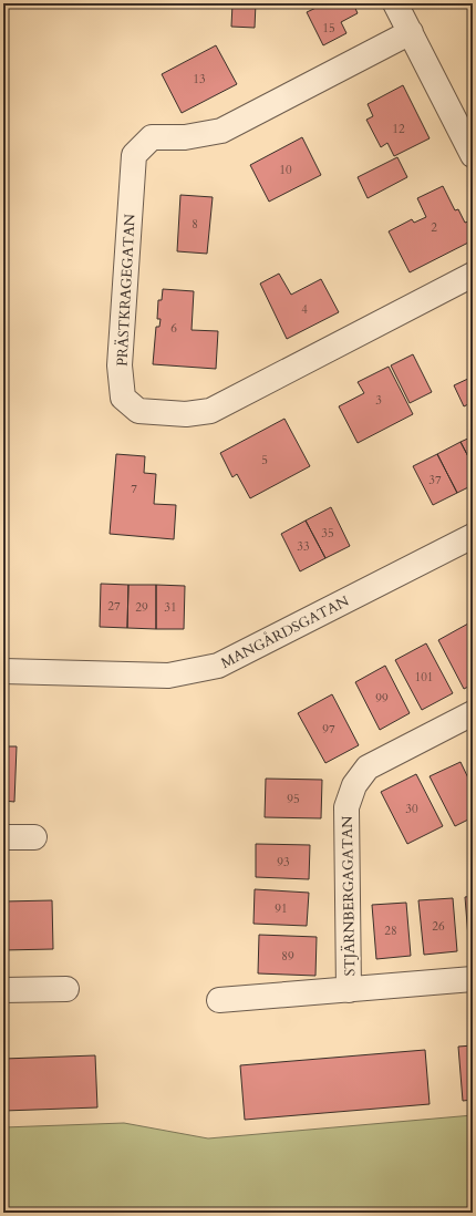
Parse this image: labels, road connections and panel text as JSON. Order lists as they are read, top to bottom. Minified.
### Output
{"streets":{"street":["PRÄSTKRAGEGATAN","MANGÅRDSGATAN","STJÄRNBERGAGATAN"]},"house_numbers":["15","13","12","10","8","2","4","6","3","5","37","7","35","33","27","29","31","101","99","97","95","30","93","91","26","28","89"]}
